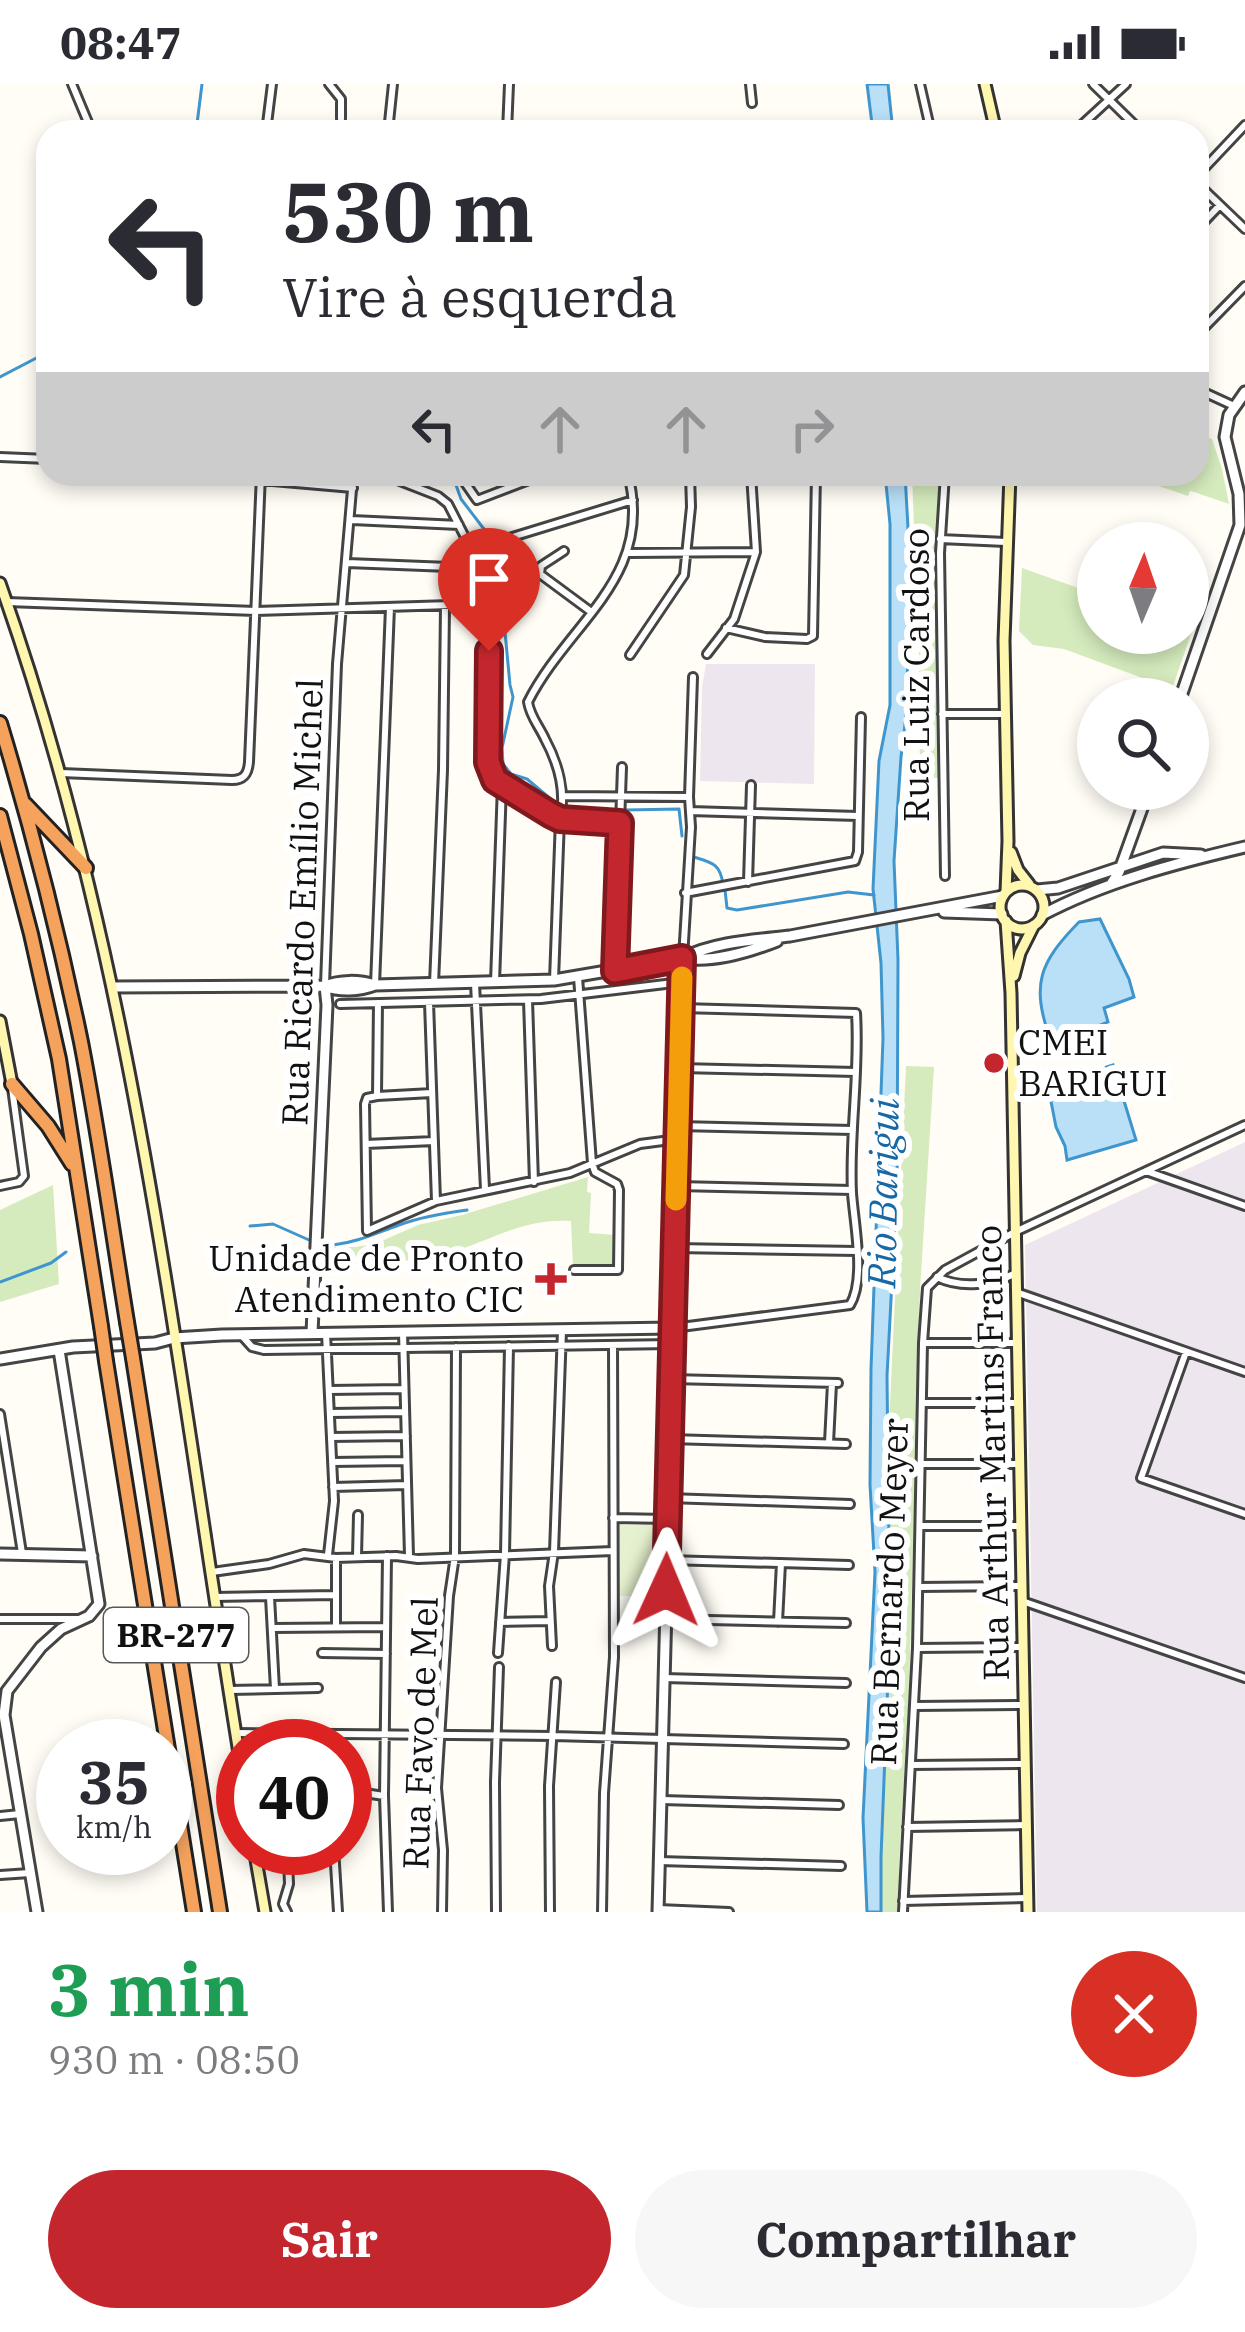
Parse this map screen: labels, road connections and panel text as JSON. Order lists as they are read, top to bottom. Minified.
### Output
{"streets":{"highway":["BR-277"],"main road":["Rua Arthur Martins Franco"],"street":["Rua Luiz Cardoso","Rua Ricardo Emílio Michel","Rua Bernardo Meyer","Rua Favo de Mel"]},"water":["Rio Barigui"],"places":{"other":["CMEI BARIGUI"],"health":["Unidade de Pronto Atendimento CIC"]},"north":"top","page":{"status":"08:47","turn":["530 m","Vire à esquerda"],"speed":"35 km/h","limit":"40","heading":["3 min","930 m · 08:50"],"buttons":["Sair","Compartilhar"]}}
